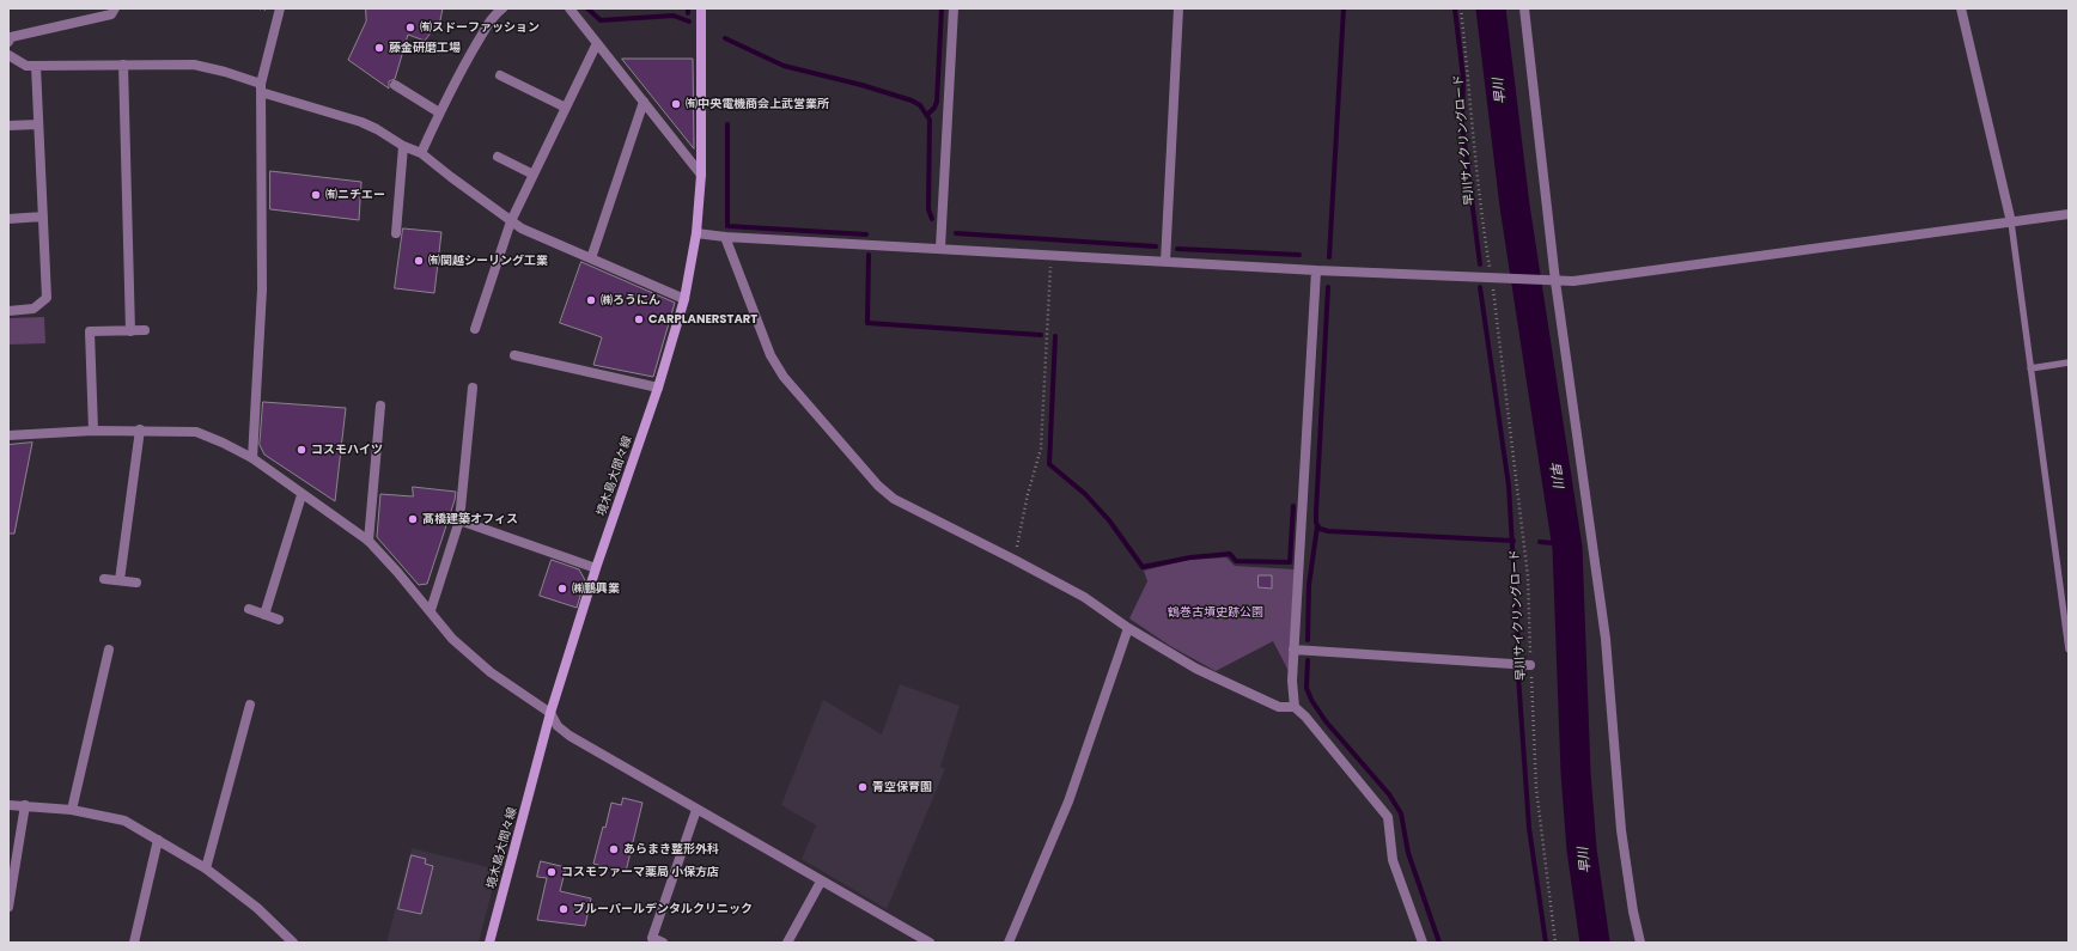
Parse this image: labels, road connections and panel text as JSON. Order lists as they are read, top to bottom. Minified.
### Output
{"streets":{"main road":["境木島大間々線"],"path":["早川サイクリングロード"]},"water":["早川"],"parks":["鶴巻古墳史跡公園"],"places":["㈲スドーファッション","藤金研磨工場","㈲中央電機商会上武営業所","㈲ニチエー","㈲関越シーリング工業","㈱ろうにん","CARPLANERSTART","コスモハイツ","髙橋建築オフィス","㈱鵬興業","青空保育園","あらまき整形外科","コスモファーマ薬局 小保方店","ブルーパールデンタルクリニック"]}
